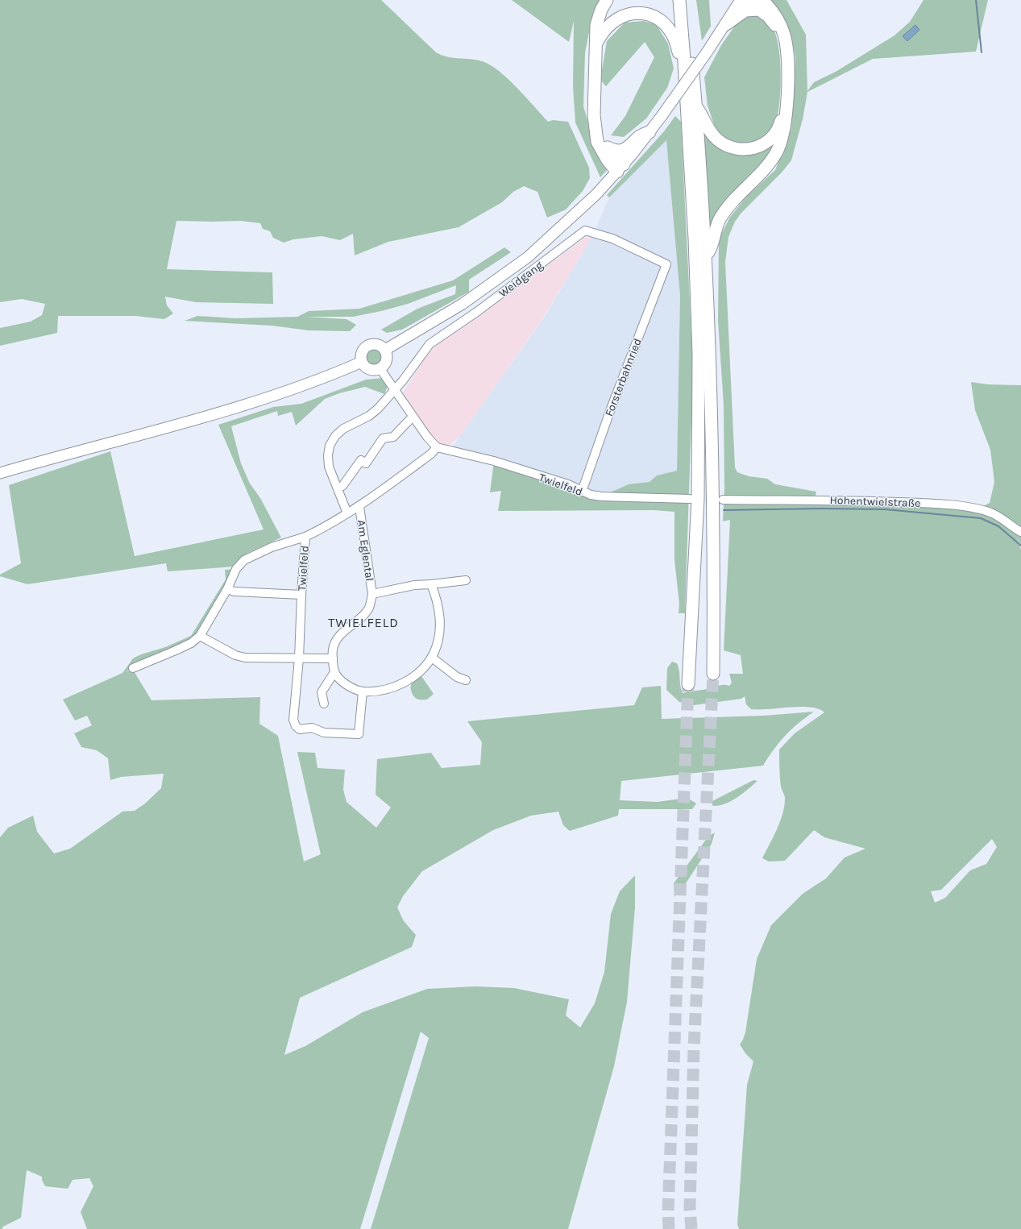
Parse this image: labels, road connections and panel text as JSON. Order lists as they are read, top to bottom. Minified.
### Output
{"streets":{"street":["Weidgang","Forsterbahnried","Twielfeld","Hohentwielstraße","Am Eglental"]},"crossings":[["Weidgang","Forsterbahnried"],["Weidgang","Am Eglental"],["Forsterbahnried","Twielfeld"],["Twielfeld","Am Eglental"]],"districts":["TWIELFELD"]}
